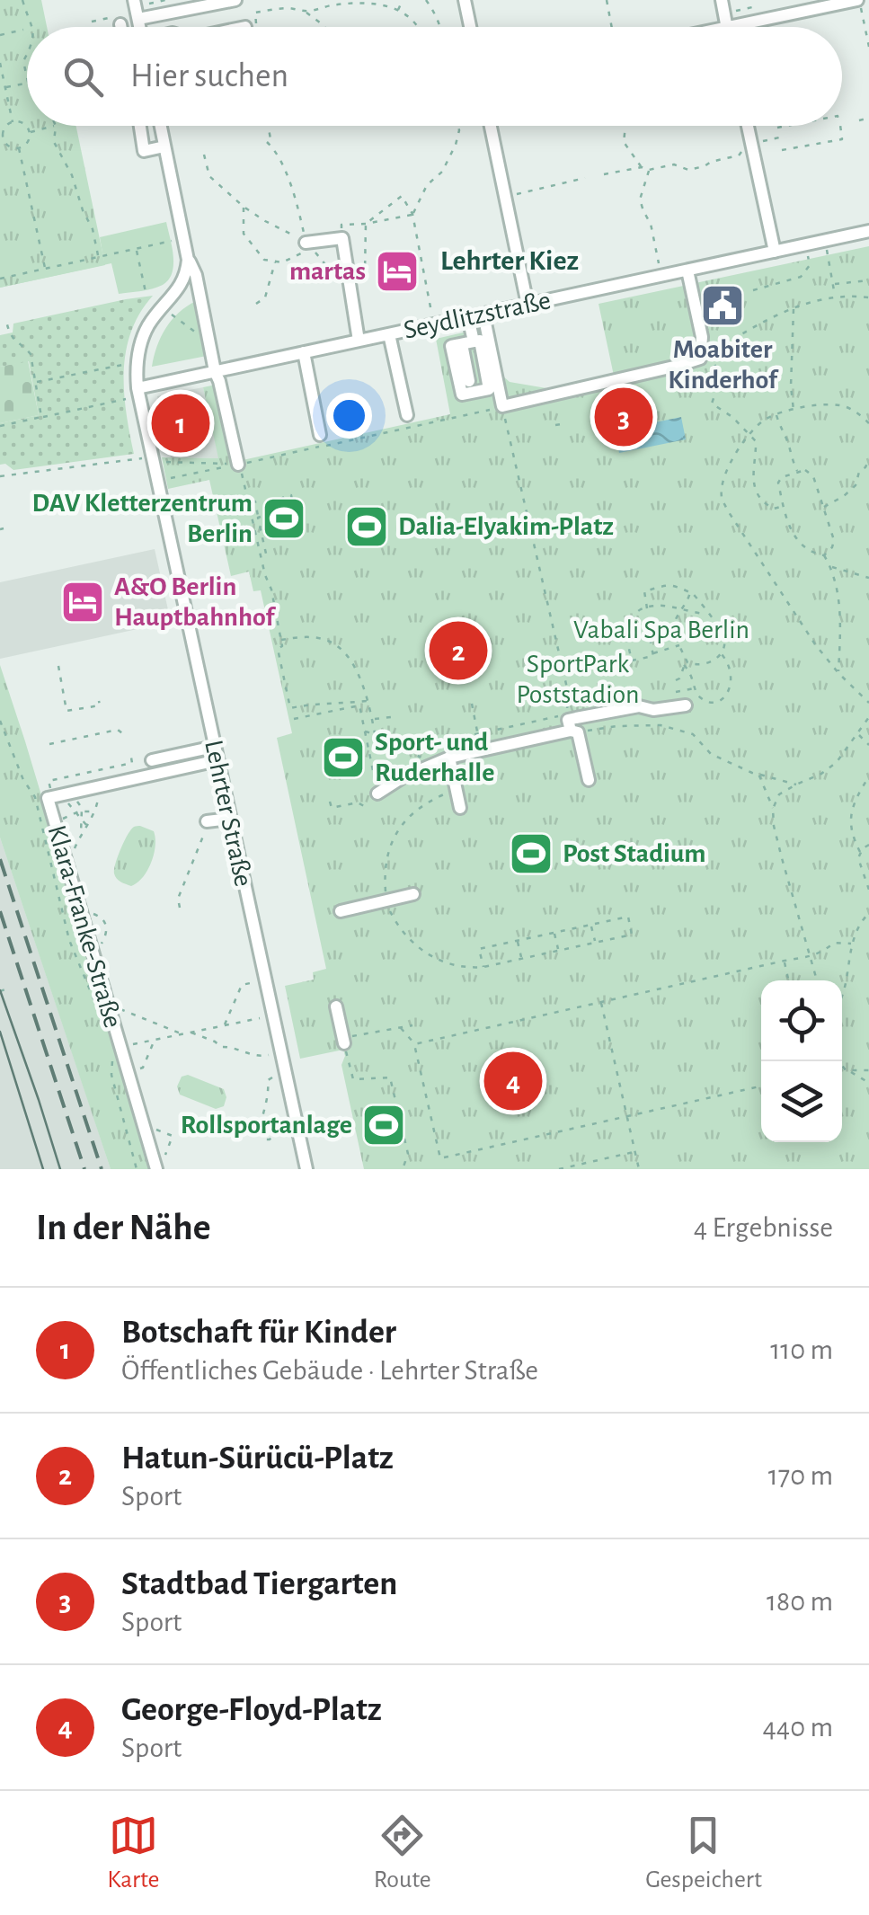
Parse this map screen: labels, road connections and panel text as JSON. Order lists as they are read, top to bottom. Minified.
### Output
{"streets":{"street":["Seydlitzstraße","Lehrter Straße","Klara-Franke-Straße"]},"crossings":[["Seydlitzstraße","Lehrter Straße"],["Lehrter Straße","Klara-Franke-Straße"]],"districts":["Lehrter Kiez"],"parks":["Vabali Spa Berlin","SportPark Poststadion"],"places":{"hotel":["martas","A&O Berlin Hauptbahnhof"],"public building":["Moabiter Kinderhof"],"sports":["DAV Kletterzentrum Berlin","Dalia-Elyakim-Platz","Sport- und Ruderhalle","Post Stadium","Rollsportanlage"]},"page":{"search":"Hier suchen","pins":["3","1","2","4"],"heading":["In der Nähe","4 Ergebnisse"],"list":[{"mark":"1","name":"Botschaft für Kinder","note":"Öffentliches Gebäude · Lehrter Straße","value":"110 m"},{"mark":"2","name":"Hatun-Sürücü-Platz","note":"Sport","value":"170 m"},{"mark":"3","name":"Stadtbad Tiergarten","note":"Sport","value":"180 m"},{"mark":"4","name":"George-Floyd-Platz","note":"Sport","value":"440 m"}],"nav":["Karte","Route","Gespeichert"]}}
